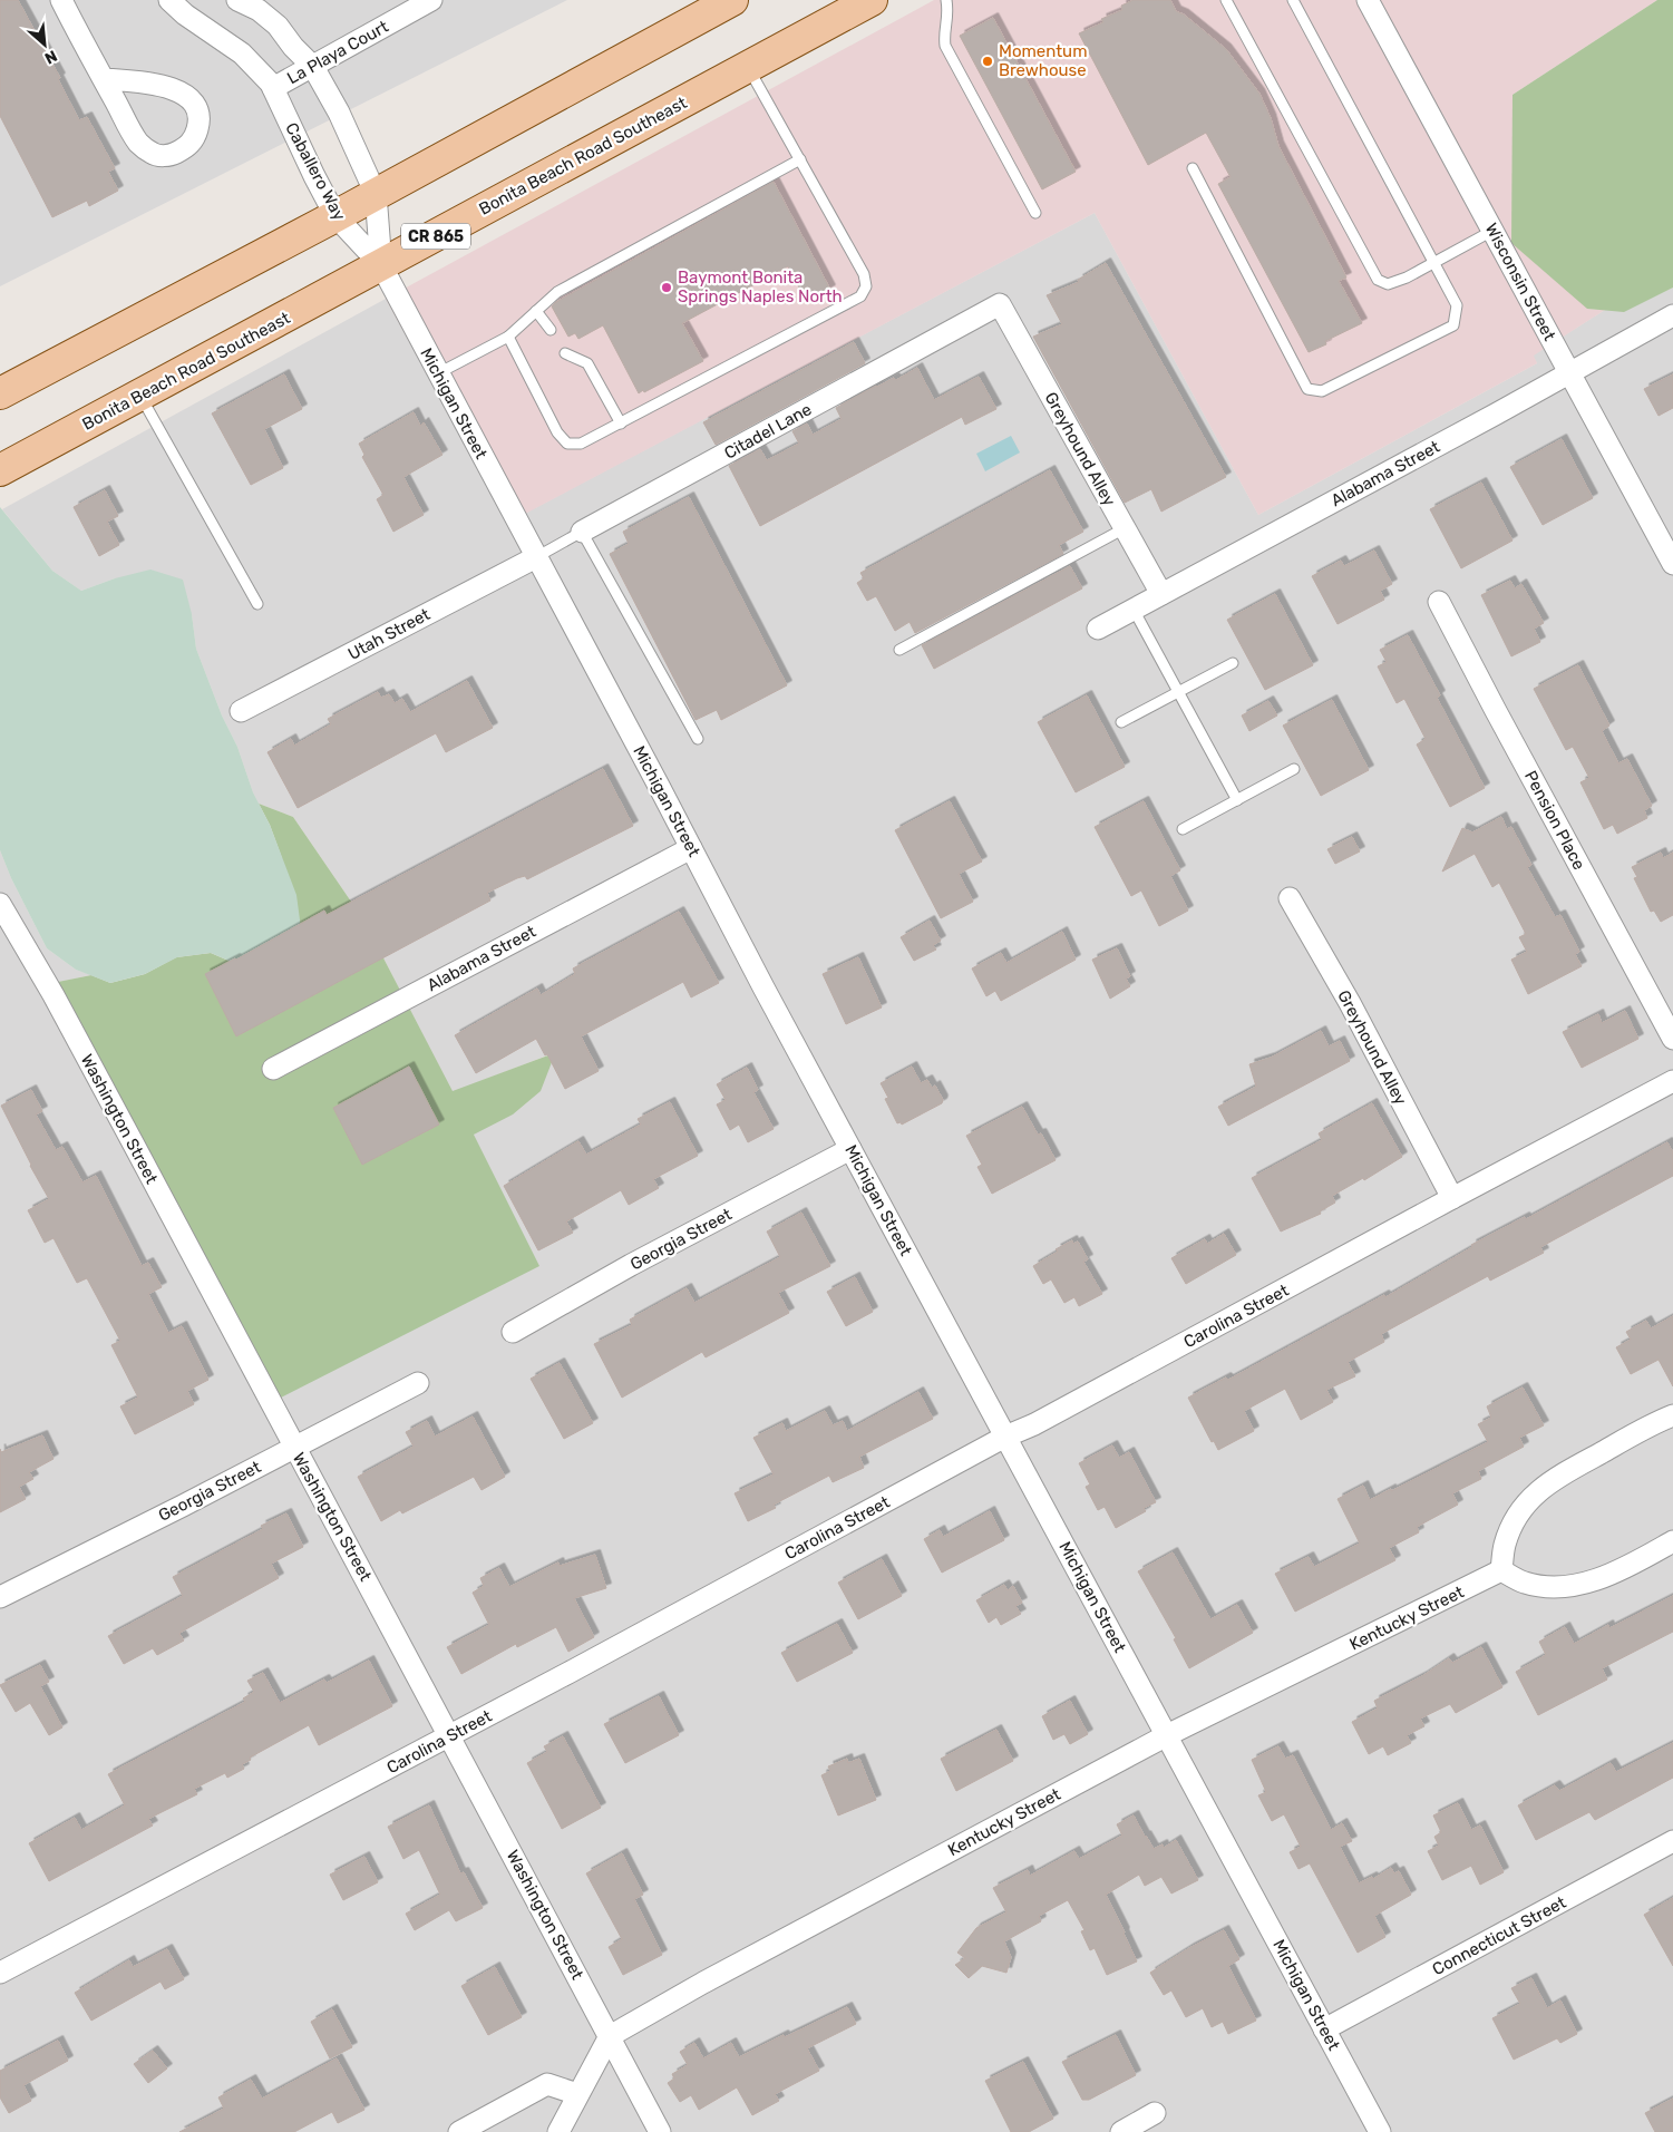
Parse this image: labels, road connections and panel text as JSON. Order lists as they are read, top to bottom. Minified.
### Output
{"streets":{"main road":["Bonita Beach Road Southeast","CR 865"],"street":["La Playa Court","Caballero Way","Wisconsin Street","Michigan Street","Citadel Lane","Greyhound Alley","Alabama Street","Utah Street","Pension Place","Washington Street","Georgia Street","Carolina Street","Kentucky Street","Connecticut Street"]},"crossings":[["La Playa Court","Caballero Way"],["Bonita Beach Road Southeast","Caballero Way"],["Bonita Beach Road Southeast","Michigan Street"],["Caballero Way","Michigan Street"],["Wisconsin Street","Alabama Street"],["Michigan Street","Citadel Lane"],["Michigan Street","Alabama Street"],["Michigan Street","Utah Street"],["Michigan Street","Georgia Street"],["Michigan Street","Carolina Street"],["Michigan Street","Kentucky Street"],["Michigan Street","Connecticut Street"],["Citadel Lane","Greyhound Alley"],["Citadel Lane","Utah Street"],["Greyhound Alley","Alabama Street"],["Greyhound Alley","Carolina Street"],["Washington Street","Georgia Street"],["Washington Street","Carolina Street"],["Washington Street","Kentucky Street"]],"places":["Momentum Brewhouse","Baymont Bonita Springs Naples North"],"north":"bottom right"}
